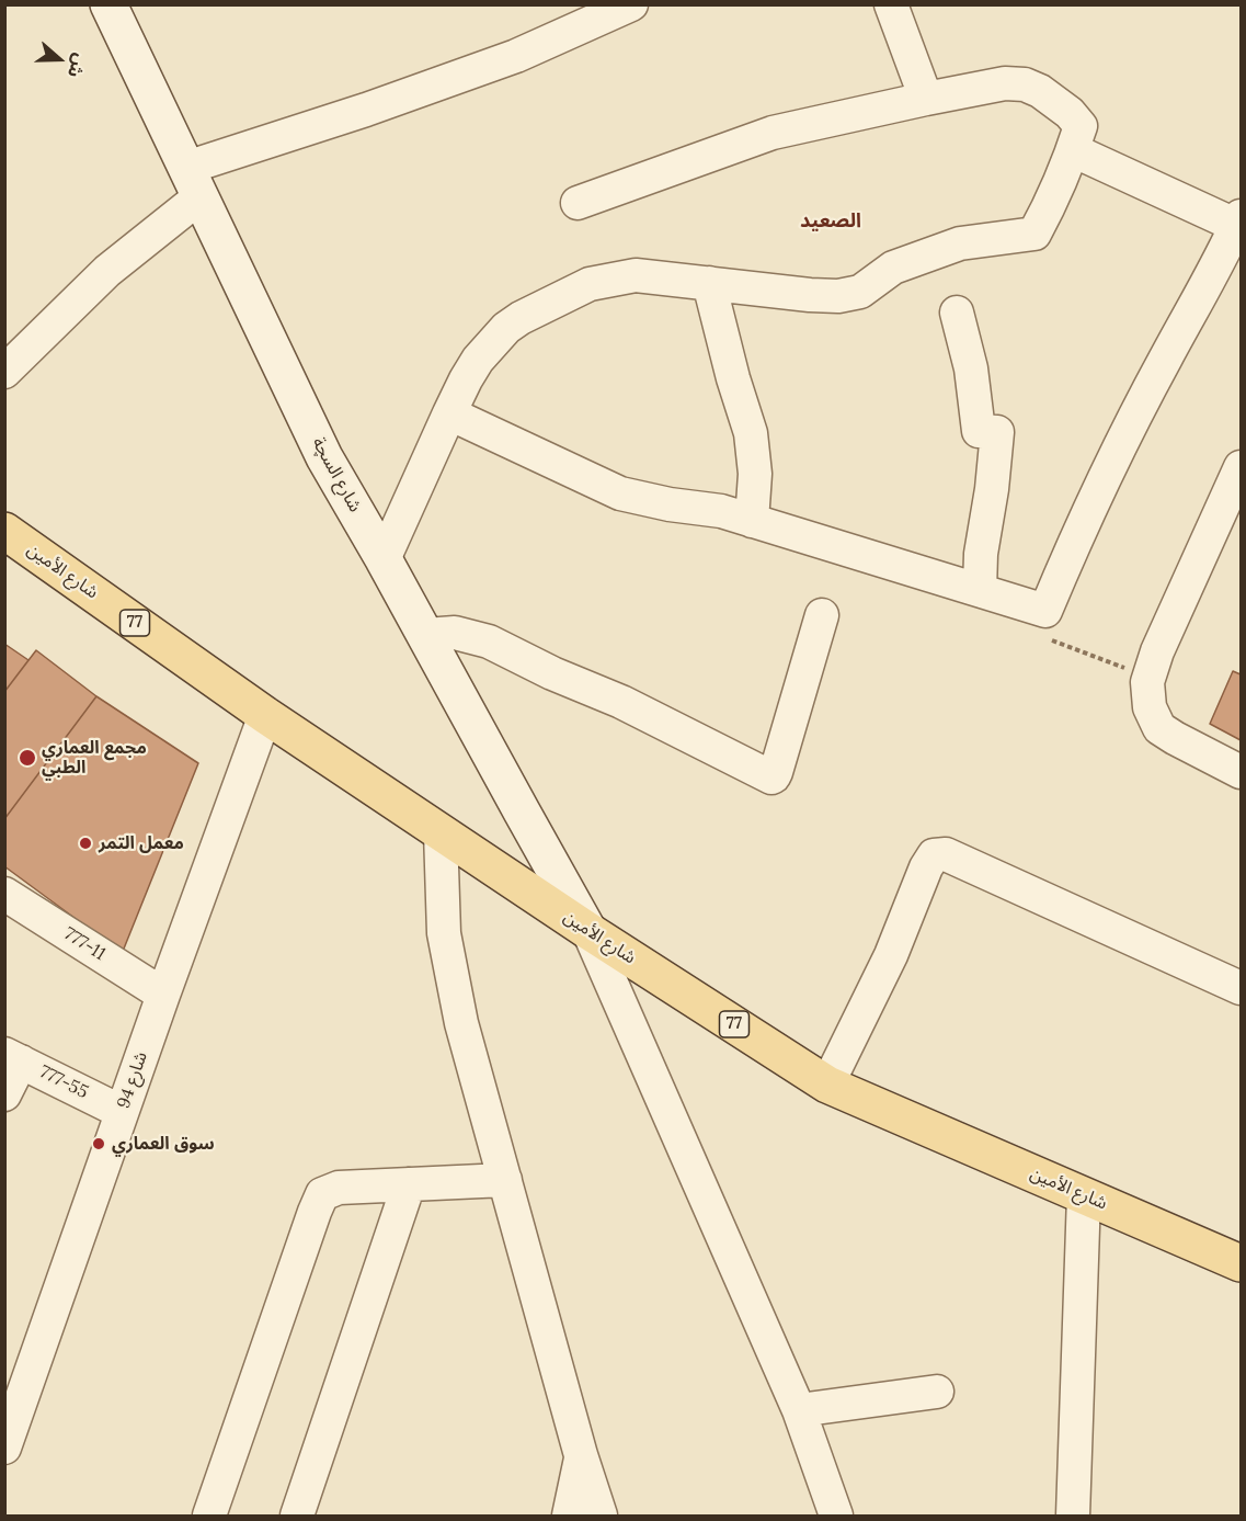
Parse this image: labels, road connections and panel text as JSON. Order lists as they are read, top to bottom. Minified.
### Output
{"streets":{"main road":["شارع الأمين","77"],"street":["شارع السچة","777-11","شارع 94","777-55"]},"crossings":[["شارع السچة","شارع الأمين"],["شارع الأمين","شارع 94"],["777-11","شارع 94"],["شارع 94","777-55"]],"districts":["الصعيد"],"places":["مجمع العماري الطبي","معمل التمر","سوق العماري"],"north":"right"}
